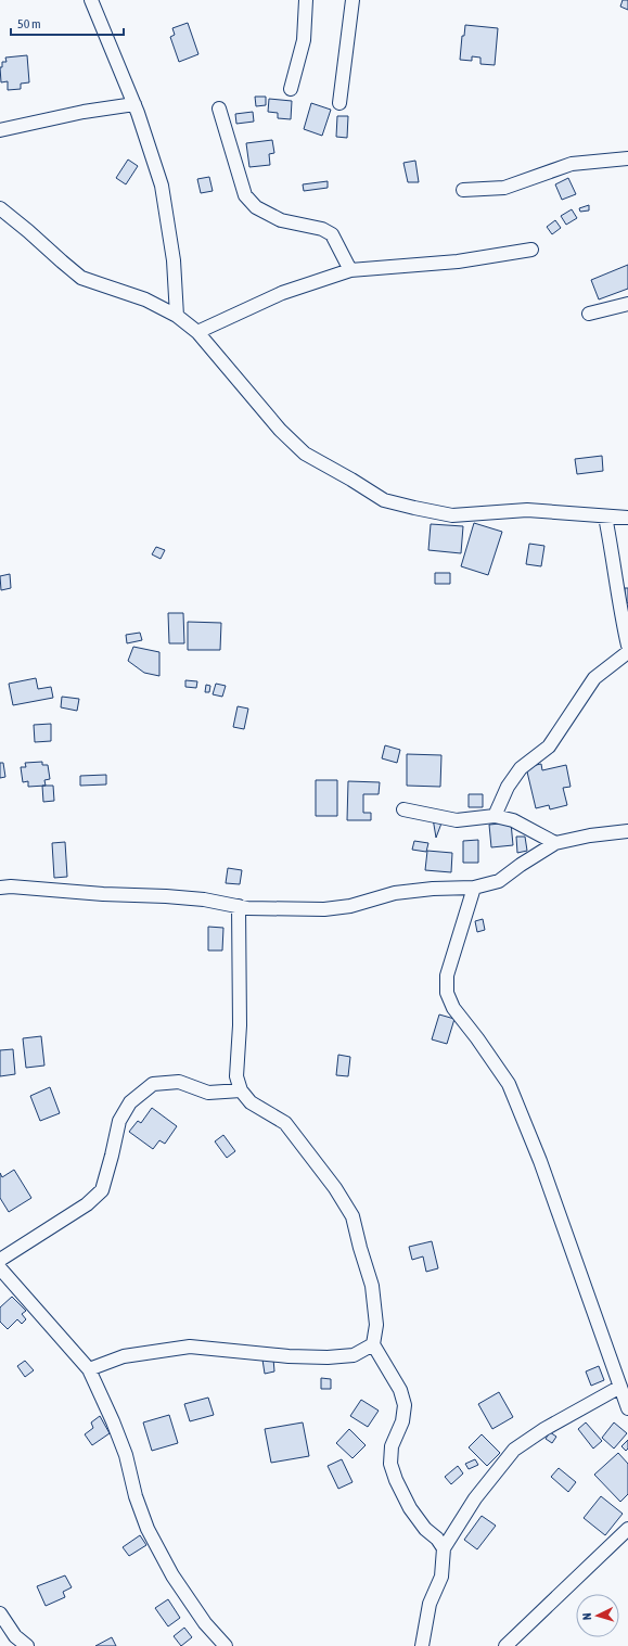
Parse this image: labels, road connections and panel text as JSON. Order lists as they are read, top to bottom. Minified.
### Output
{"scale_bar":"50 m","north":"left"}
